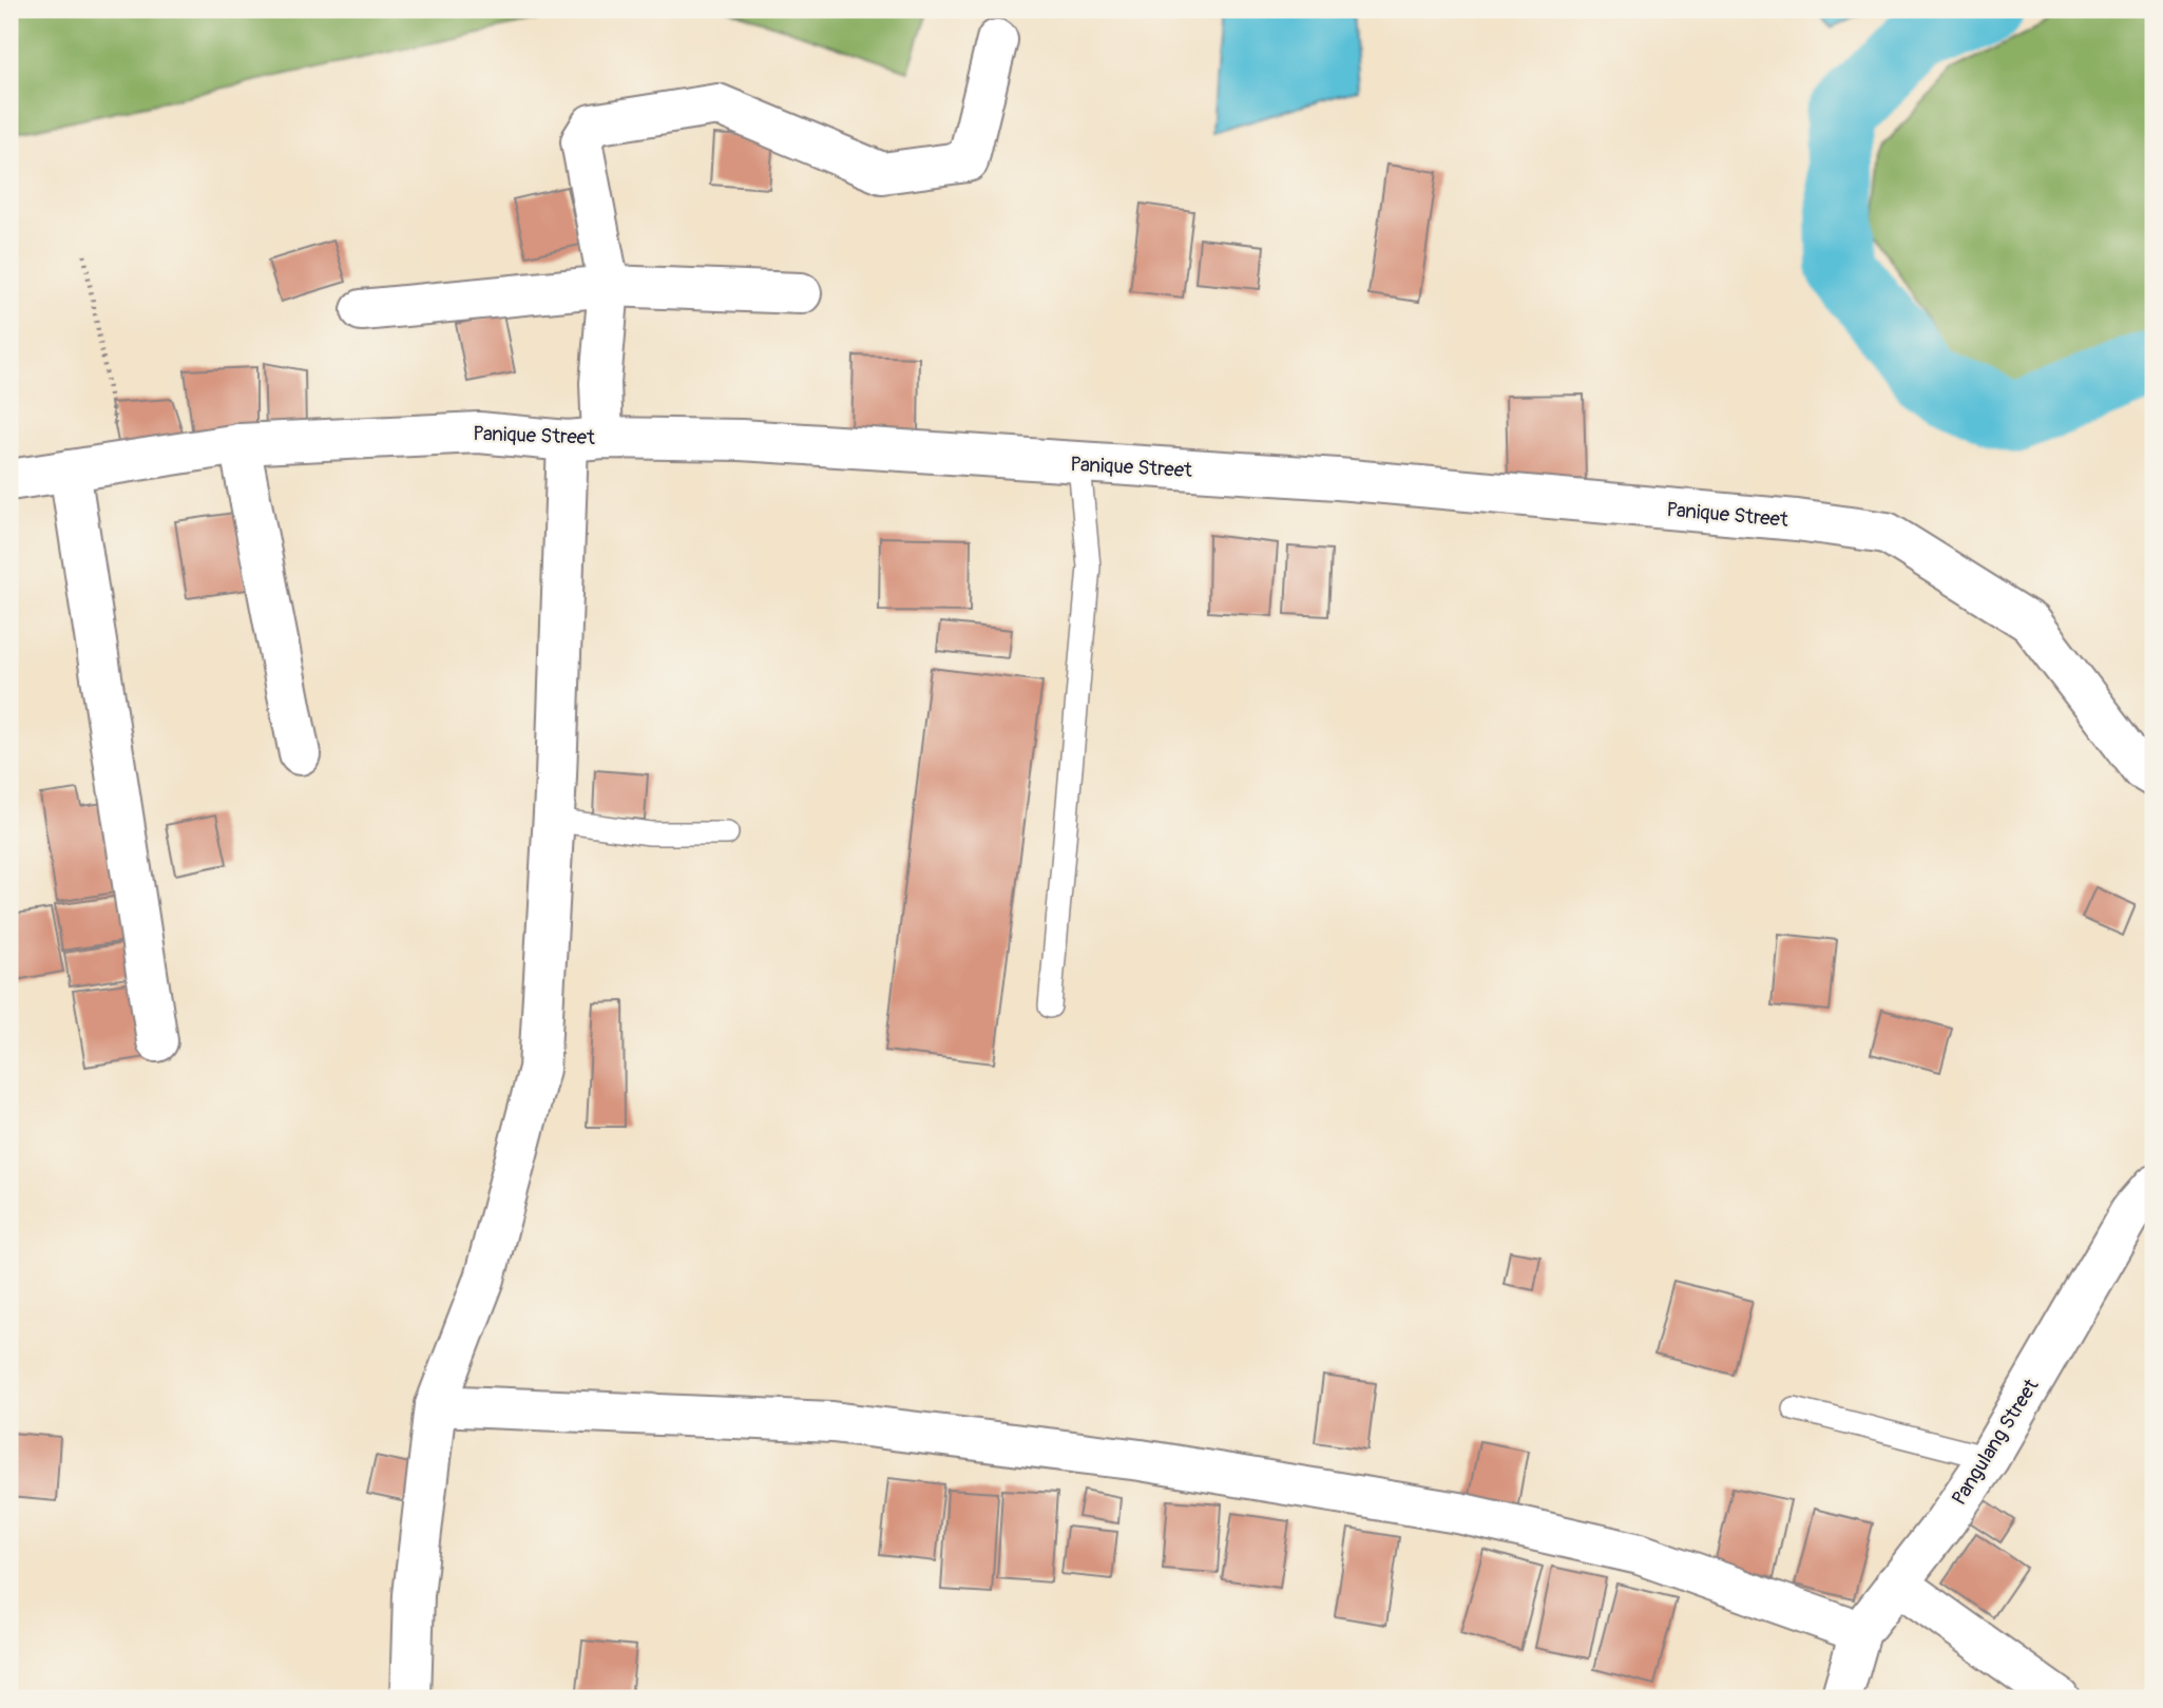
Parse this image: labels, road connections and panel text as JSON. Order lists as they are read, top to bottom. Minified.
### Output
{"streets":{"street":["Panique Street","Pangulang Street"]}}
